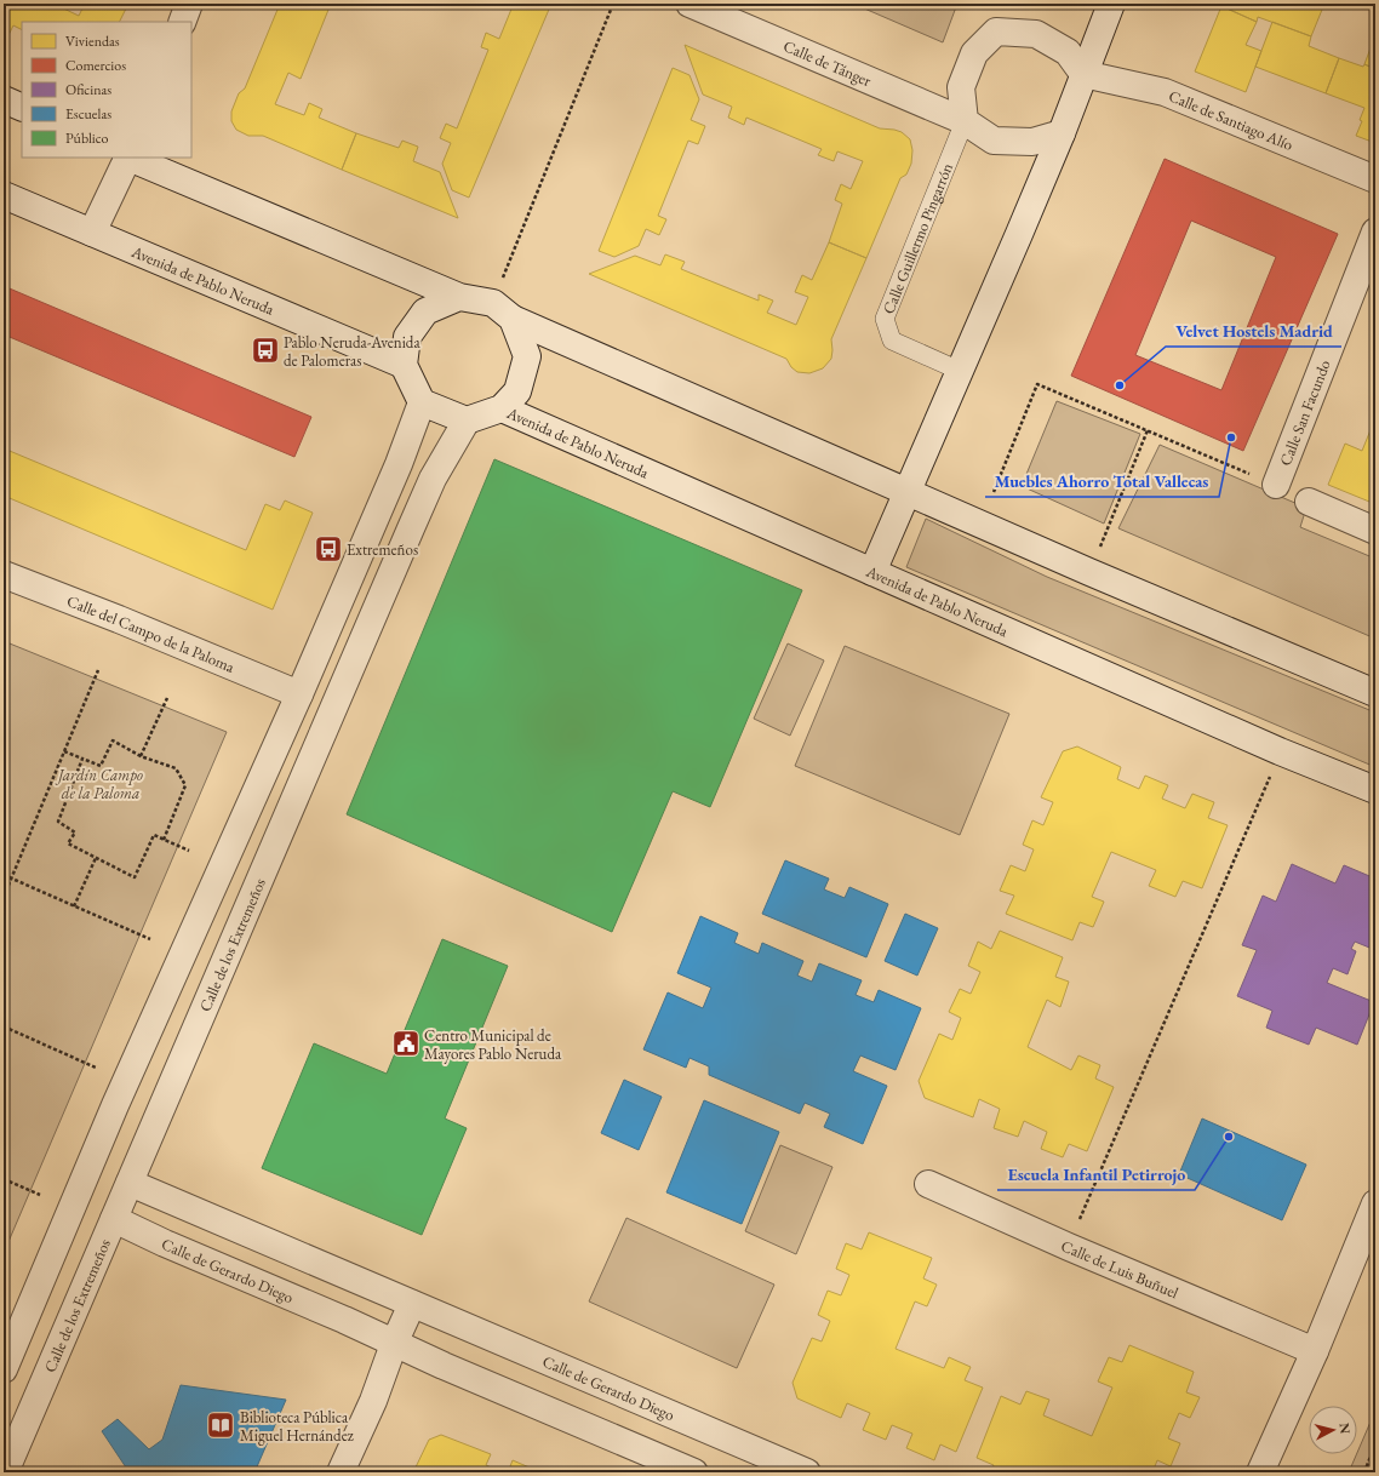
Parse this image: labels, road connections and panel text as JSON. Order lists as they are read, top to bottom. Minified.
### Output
{"streets":{"street":["Calle de Tánger","Calle de Santiago Alío","Calle Guillermo Pingarrón","Avenida de Pablo Neruda","Calle San Facundo","Calle del Campo de la Paloma","Calle de los Extremeños","Calle de Luis Buñuel","Calle de Gerardo Diego"]},"crossings":[["Calle de Tánger","Calle de Santiago Alío"],["Calle de Tánger","Calle Guillermo Pingarrón"],["Calle de Santiago Alío","Calle Guillermo Pingarrón"],["Avenida de Pablo Neruda","Calle de los Extremeños"],["Calle de los Extremeños","Calle de Gerardo Diego"]],"parks":["Jardín Campo de la Paloma"],"places":{"bus stop":["Pablo Neruda-Avenida de Palomeras","Extremeños"],"other":["Velvet Hostels Madrid","Muebles Ahorro Total Vallecas","Escuela Infantil Petirrojo"],"public building":["Centro Municipal de Mayores Pablo Neruda"],"library":["Biblioteca Pública Miguel Hernández"]},"legend":["Viviendas","Comercios","Oficinas","Escuelas","Público"],"north":"right"}
